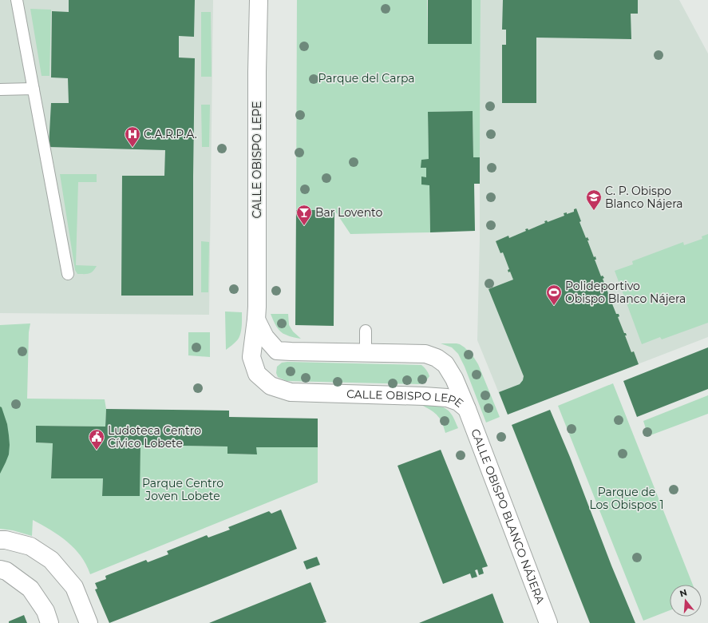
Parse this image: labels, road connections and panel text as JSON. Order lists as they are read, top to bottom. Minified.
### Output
{"streets":{"street":["CALLE OBISPO LEPE","CALLE OBISPO BLANCO NÁJERA"]},"crossings":[["CALLE OBISPO LEPE","CALLE OBISPO BLANCO NÁJERA"]],"parks":["Parque del Carpa","Parque Centro Joven Lobete","Parque de Los Obispos 1"],"places":{"hospital":["C.A.R.P.A."],"school or university":["C. P. Obispo Blanco Nájera"],"bar":["Bar Lovento"],"sports":["Polideportivo Obispo Blanco Nájera"],"public building":["Ludoteca Centro Cívico Lobete"]},"north":"top"}
